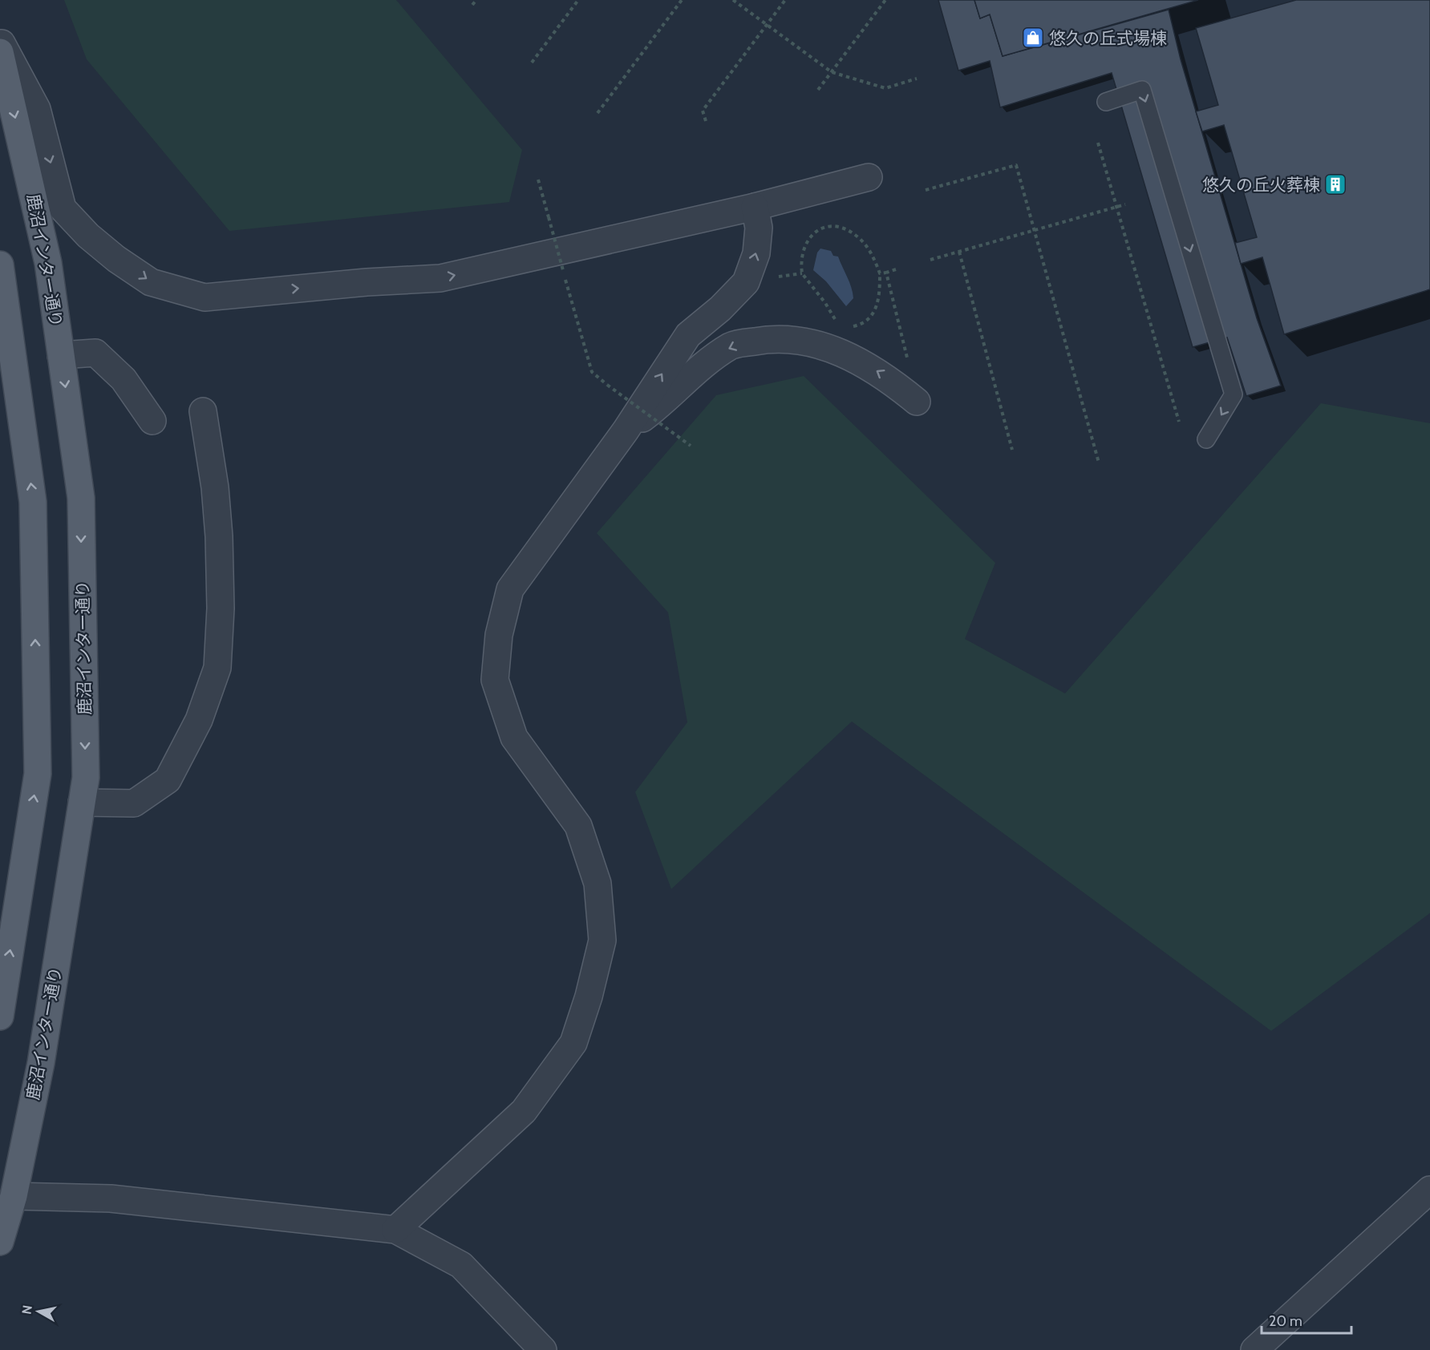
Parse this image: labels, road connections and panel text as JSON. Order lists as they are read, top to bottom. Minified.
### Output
{"streets":{"main road":["鹿沼インター通り"]},"places":{"shop":["悠久の丘式場棟"],"building":["悠久の丘火葬棟"]},"scale_bar":"20 m","north":"left"}
